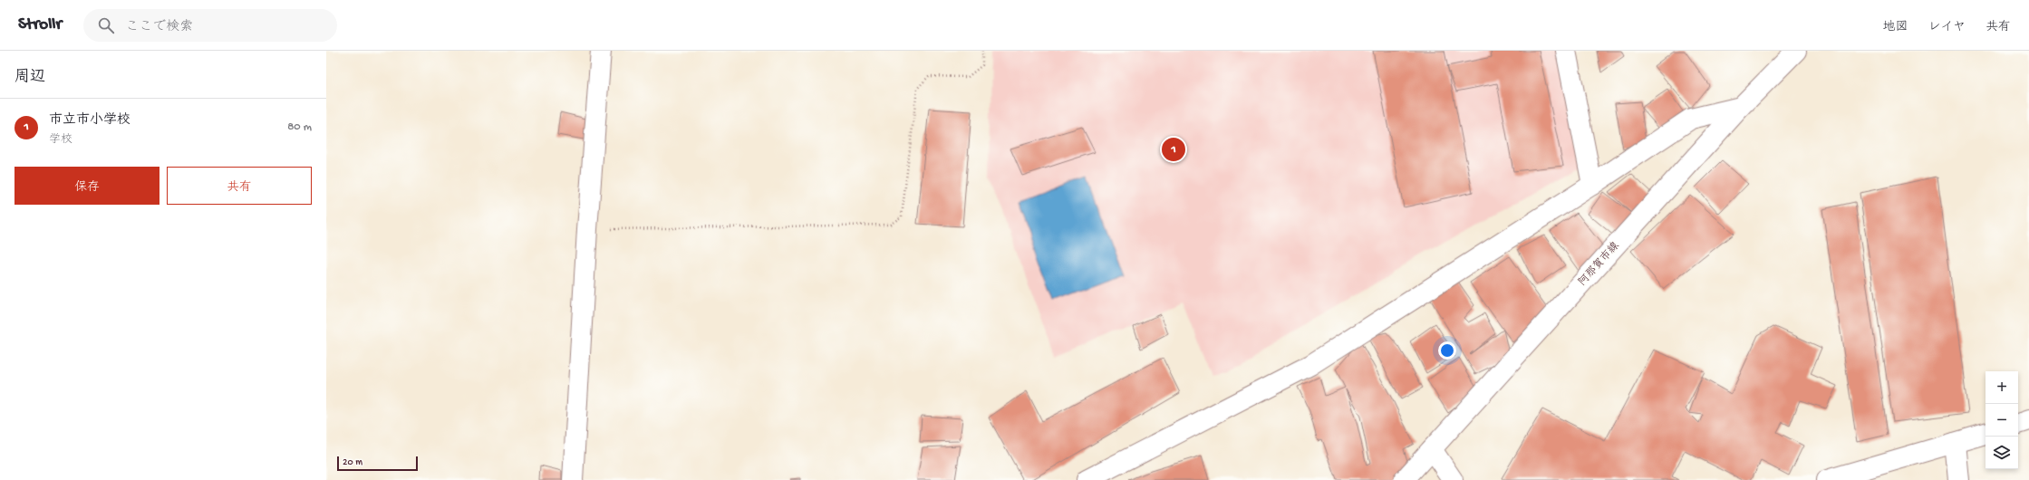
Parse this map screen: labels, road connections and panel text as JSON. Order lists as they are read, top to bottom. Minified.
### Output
{"streets":{"street":["阿那賀市線"]},"scale_bar":"20 m","page":{"header":"Strollr","search":"ここで検索","nav":["地図","レイヤ","共有"],"heading":"周辺","list":[{"mark":"1","name":"市立市小学校","note":"学校","value":"80 m"}],"pins":"1","buttons":["保存","共有"],"map_buttons":["+","−"],"scale":"20 m"}}
